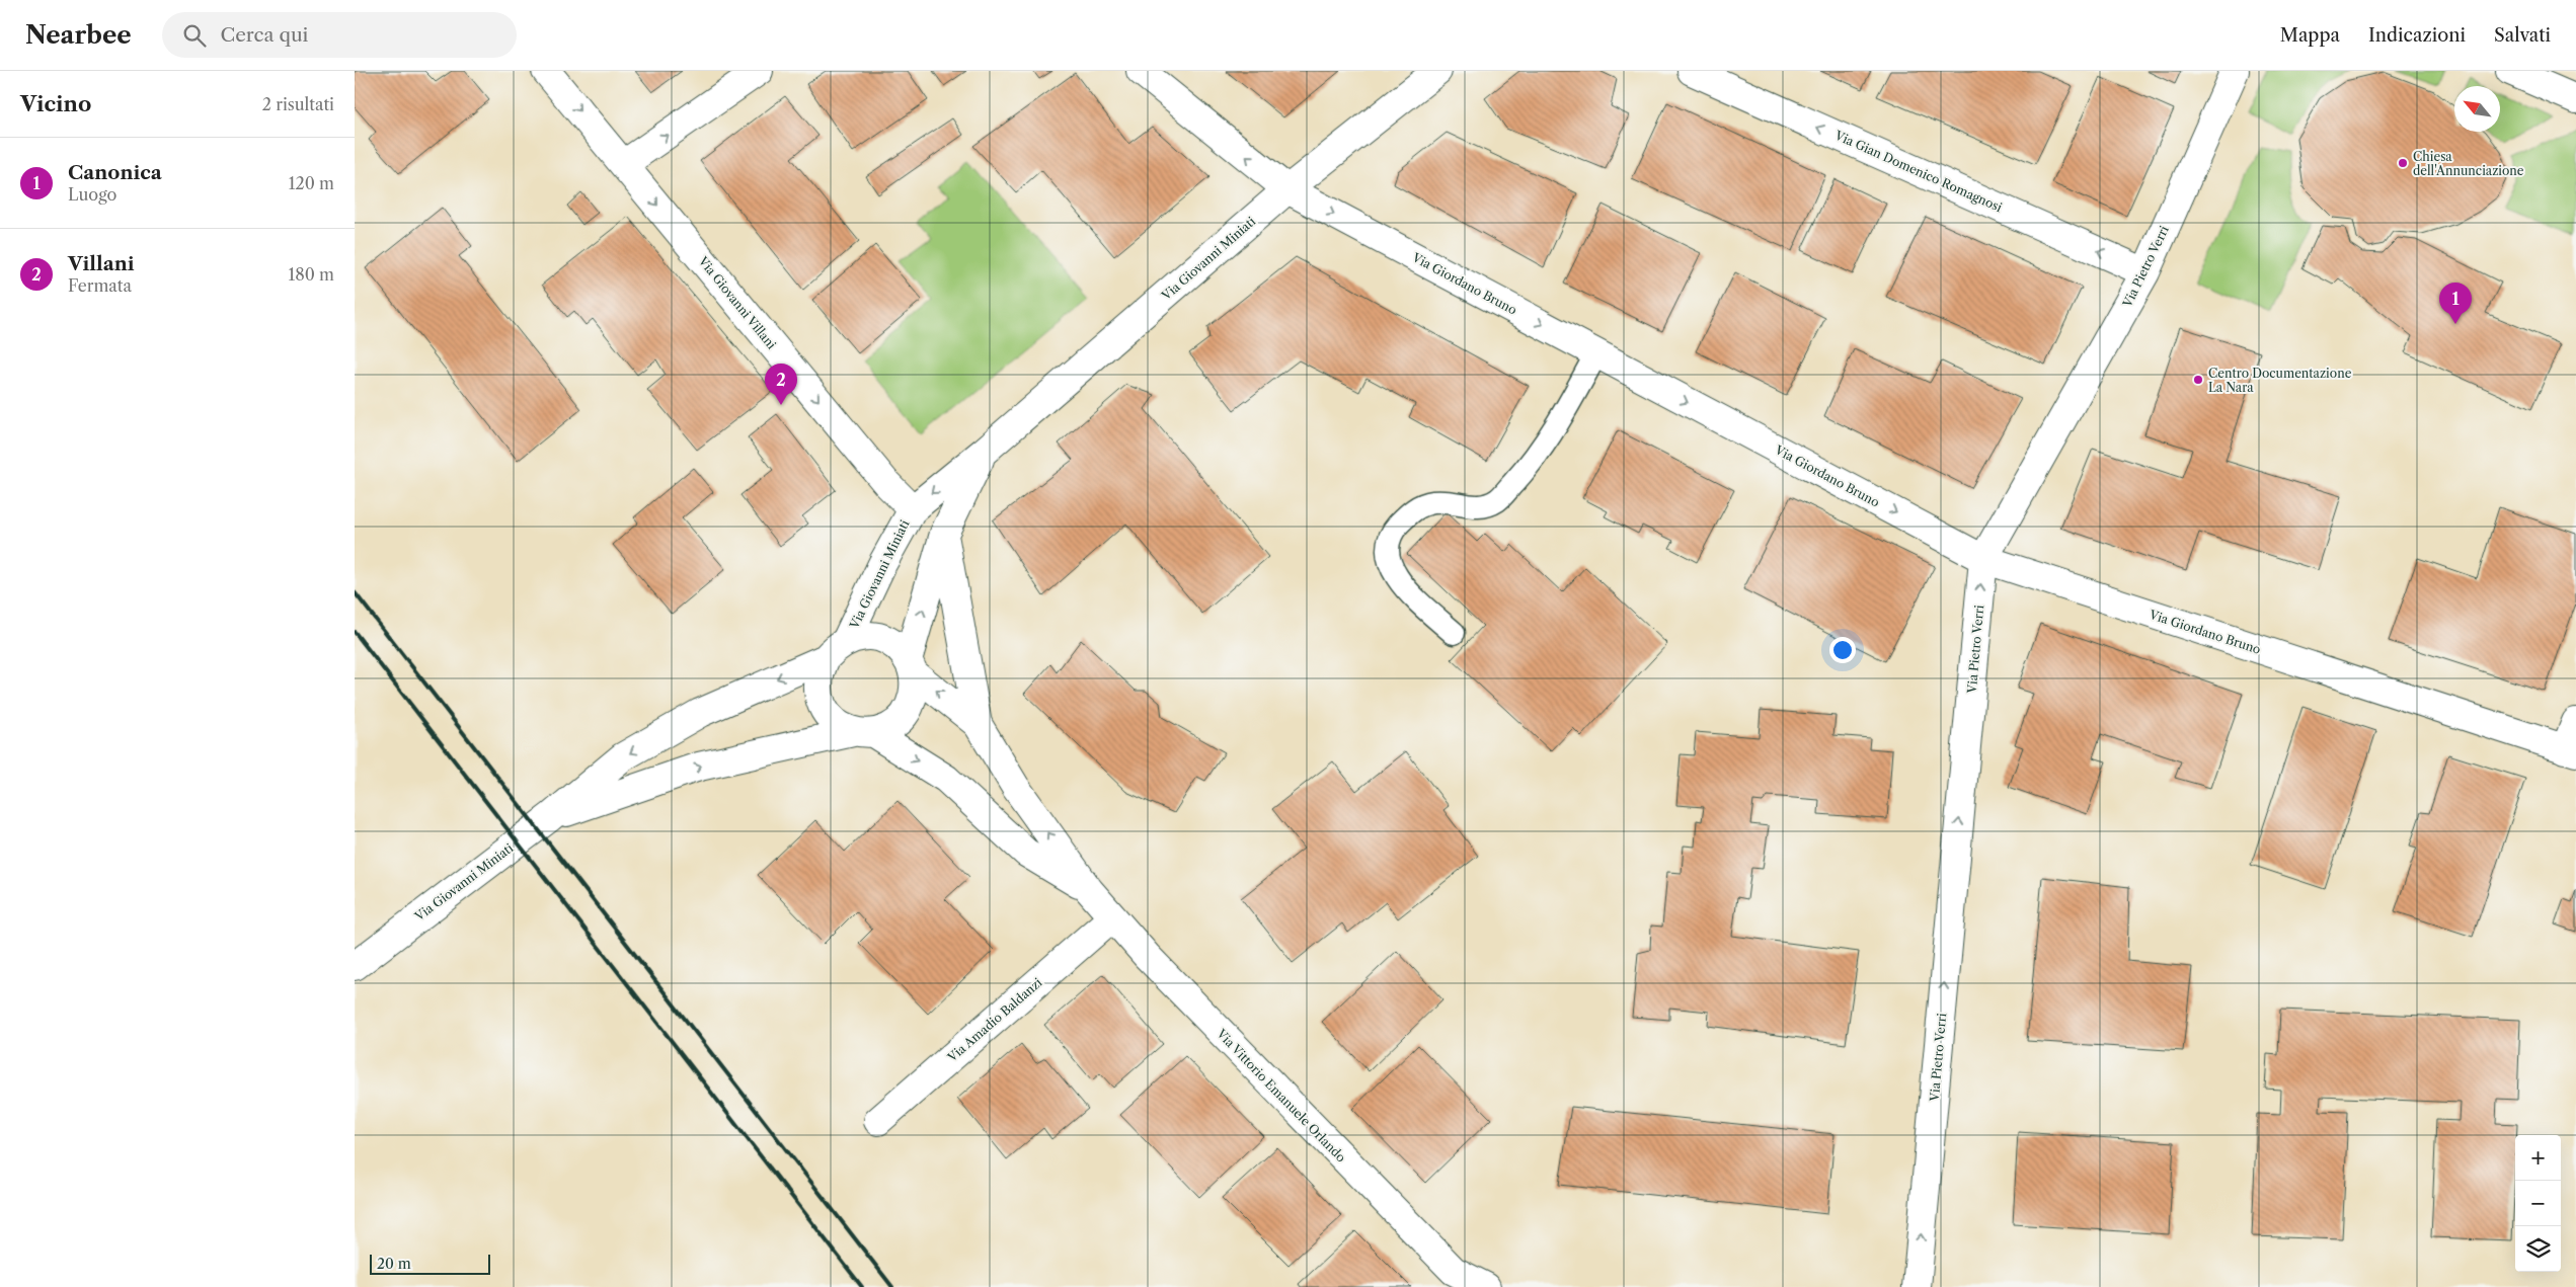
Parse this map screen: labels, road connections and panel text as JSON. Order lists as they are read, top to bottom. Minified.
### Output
{"streets":{"street":["Via Gian Domenico Romagnosi","Via Giovanni Miniati","Via Pietro Verri","Via Giordano Bruno","Via Giovanni Villani","Via Amadio Baldanzi","Via Vittorio Emanuele Orlando"]},"crossings":[["Via Gian Domenico Romagnosi","Via Pietro Verri"],["Via Giovanni Miniati","Via Giordano Bruno"],["Via Giovanni Miniati","Via Giovanni Villani"],["Via Pietro Verri","Via Giordano Bruno"],["Via Amadio Baldanzi","Via Vittorio Emanuele Orlando"]],"one_way":["Via Gian Domenico Romagnosi","Via Pietro Verri","Via Giovanni Villani"],"places":["Chiesa dell'Annunciazione","Centro Documentazione La Nara"],"scale_bar":"20 m","north":"top left","page":{"header":"Nearbee","search":"Cerca qui","nav":["Mappa","Indicazioni","Salvati"],"heading":["Vicino","2 risultati"],"list":[{"mark":"1","name":"Canonica","note":"Luogo","value":"120 m"},{"mark":"2","name":"Villani","note":"Fermata","value":"180 m"}],"pins":["1","2"],"map_buttons":["+","−"],"scale":"20 m"}}
